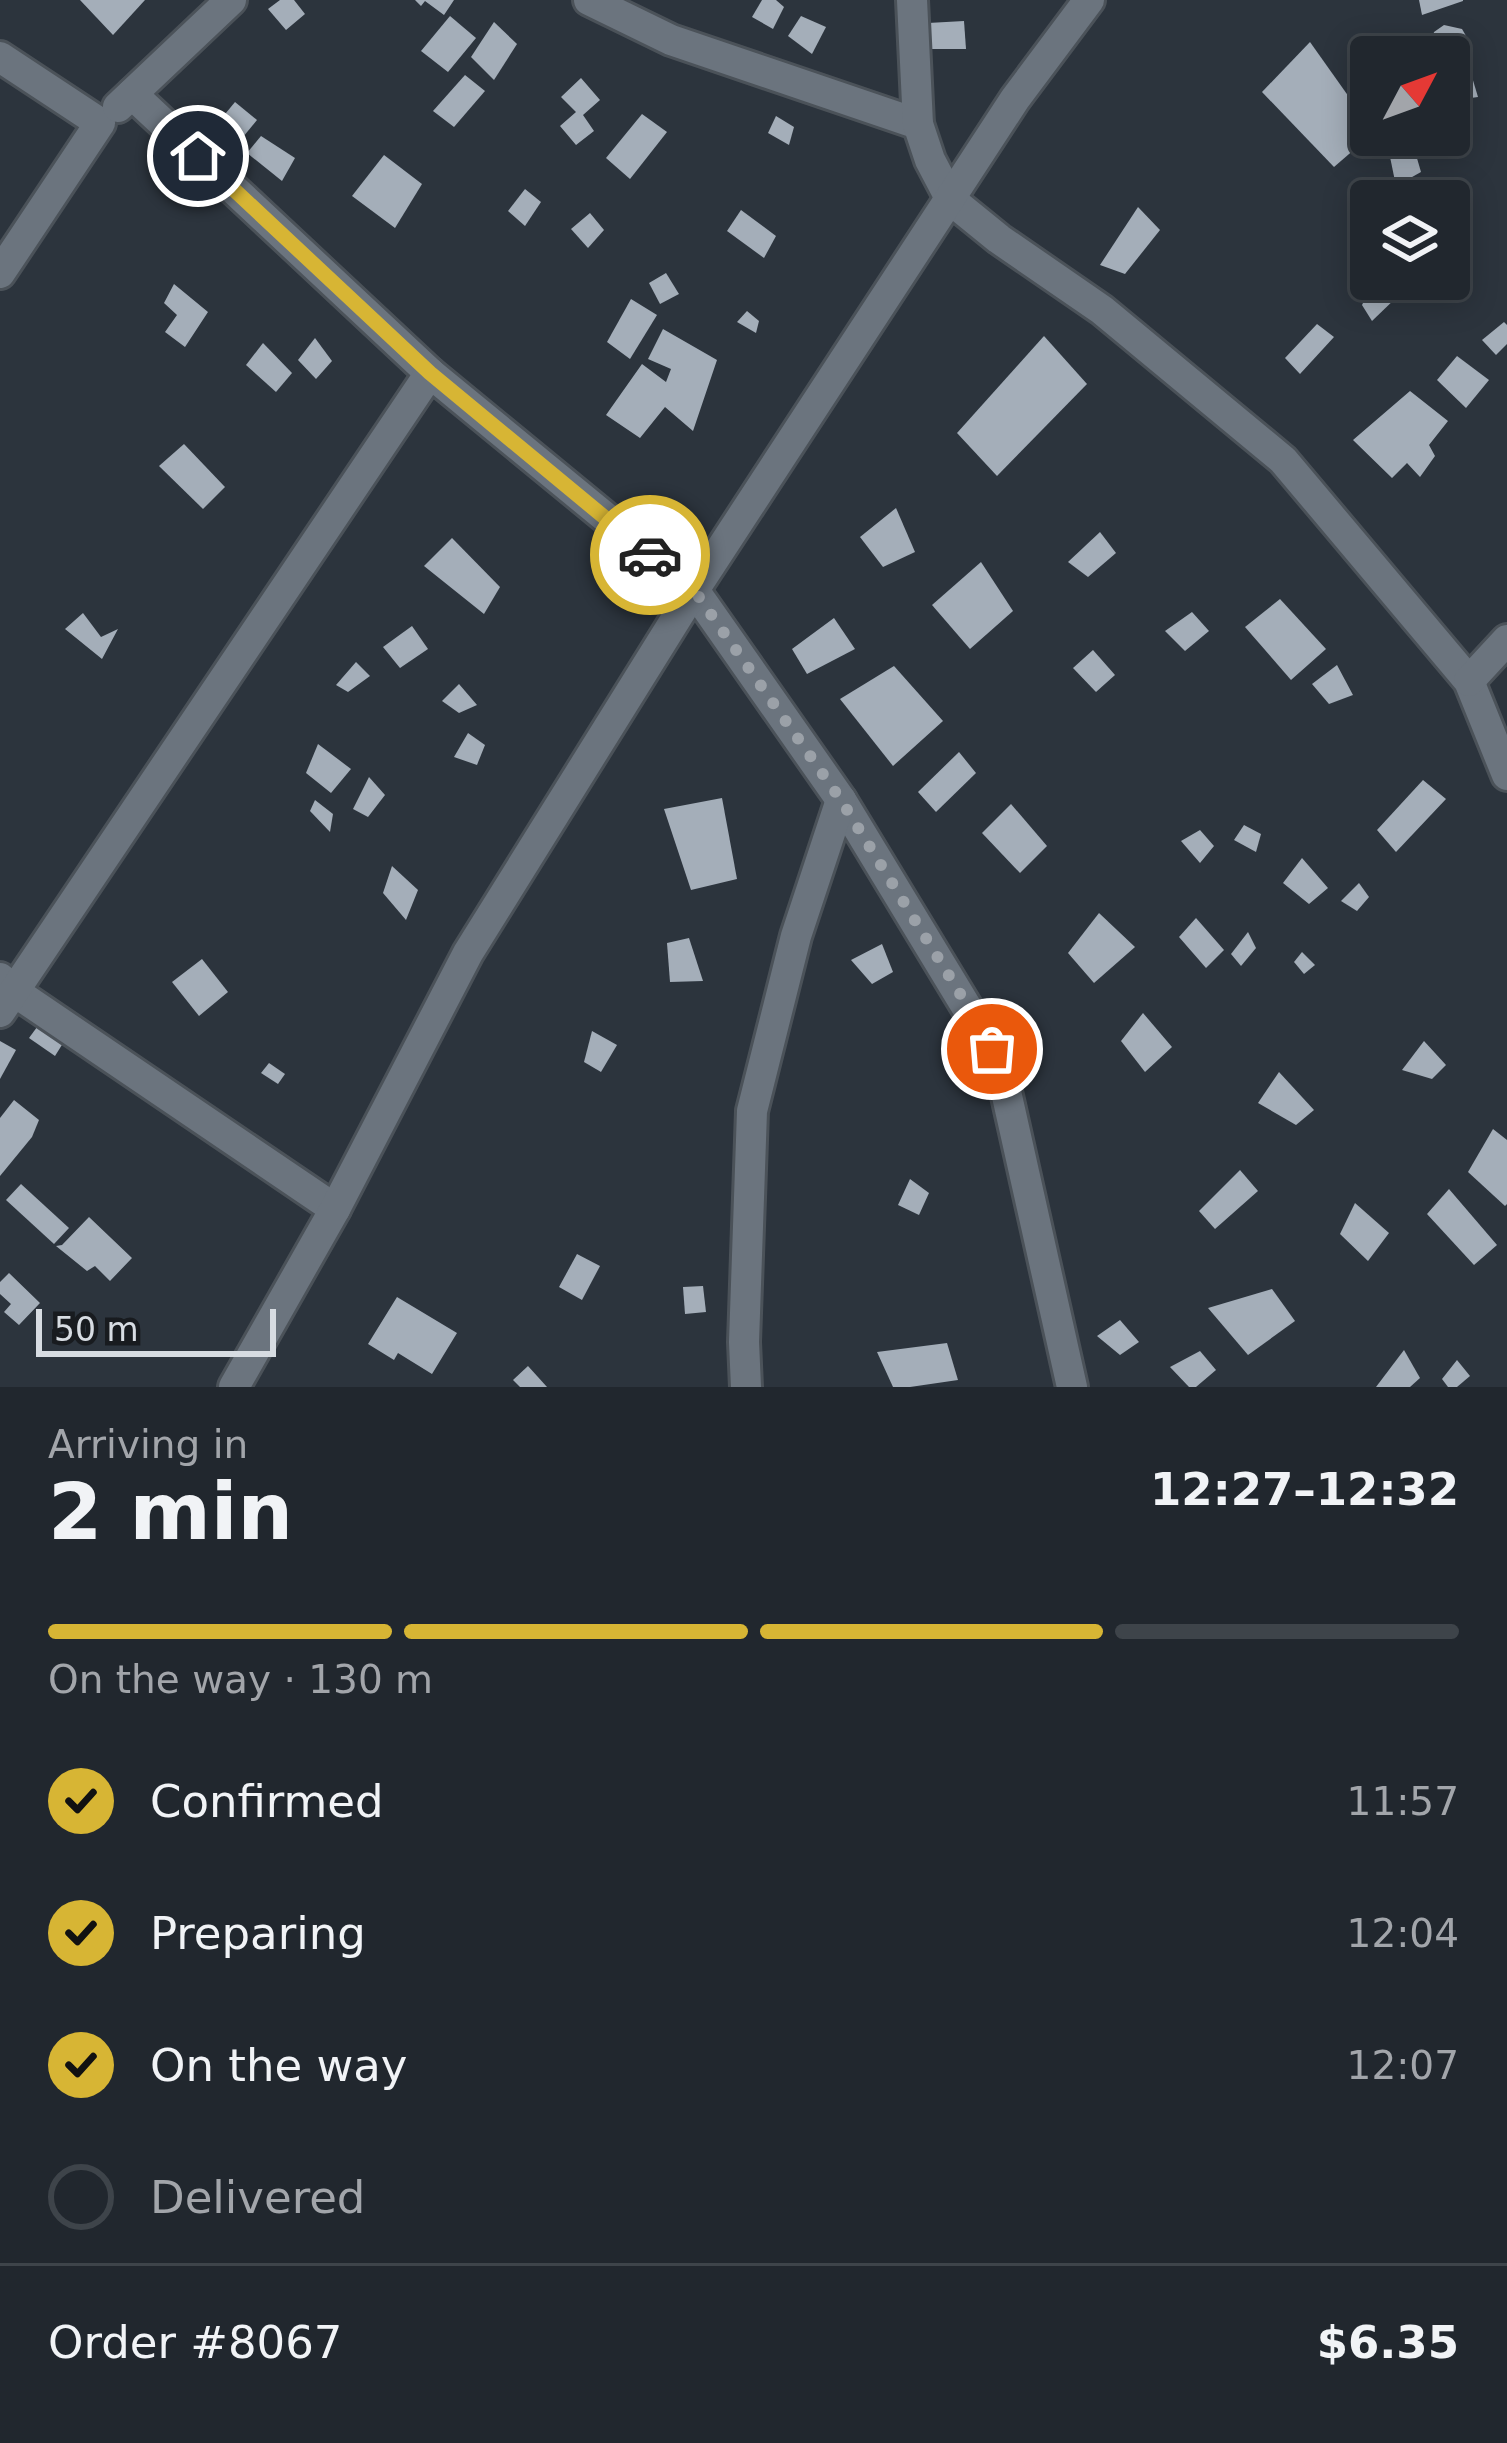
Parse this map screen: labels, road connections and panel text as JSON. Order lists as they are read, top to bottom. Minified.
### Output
{"scale_bar":"50 m","north":"top right","page":{"scale":"50 m","heading":["2 min","Arriving in","12:27–12:32"],"panel":["Order #8067","$6.35"],"bar":"On the way · 130 m","list":[["Confirmed","11:57"],["Preparing","12:04"],["On the way","12:07"],"Delivered"]}}
